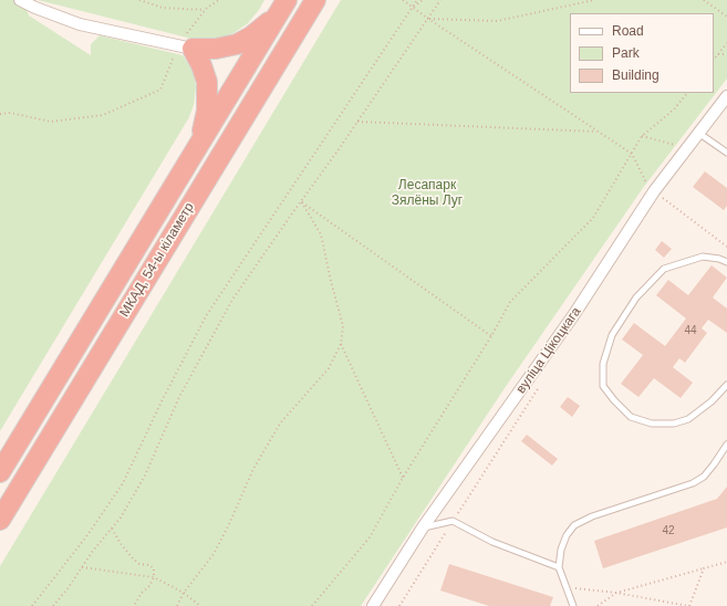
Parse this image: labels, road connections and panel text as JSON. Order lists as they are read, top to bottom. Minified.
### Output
{"streets":{"highway":["МКАД, 54-ы кіламетр"],"street":["вуліца Цікоцкага"]},"parks":["Лесапарк Зялёны Луг"],"house_numbers":["44","42"],"legend":["Road","Park","Building"]}
